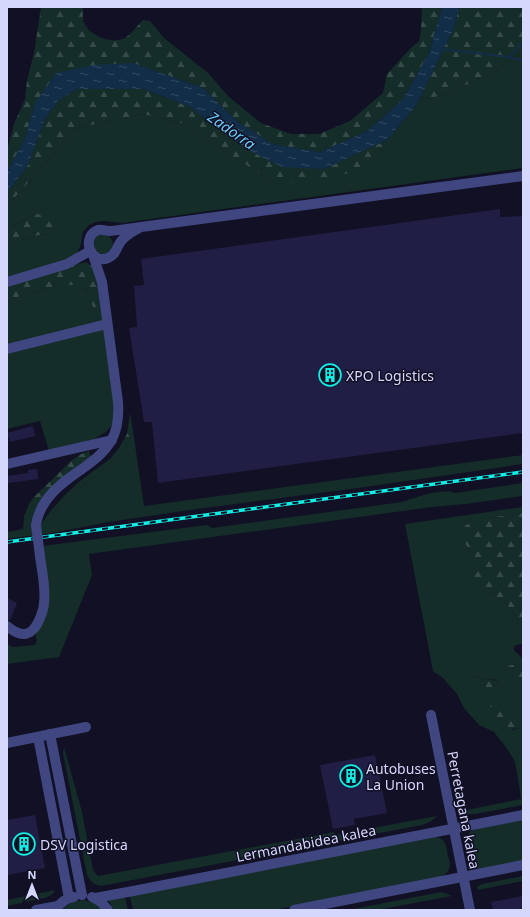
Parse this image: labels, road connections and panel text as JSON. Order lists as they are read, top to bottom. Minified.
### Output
{"streets":{"street":["Perretagana kalea","Lermandabidea kalea"]},"crossings":[["Perretagana kalea","Lermandabidea kalea"]],"water":["Zadorra"],"places":{"building":["XPO Logistics","Autobuses La Union","DSV Logistica"]},"north":"top"}
